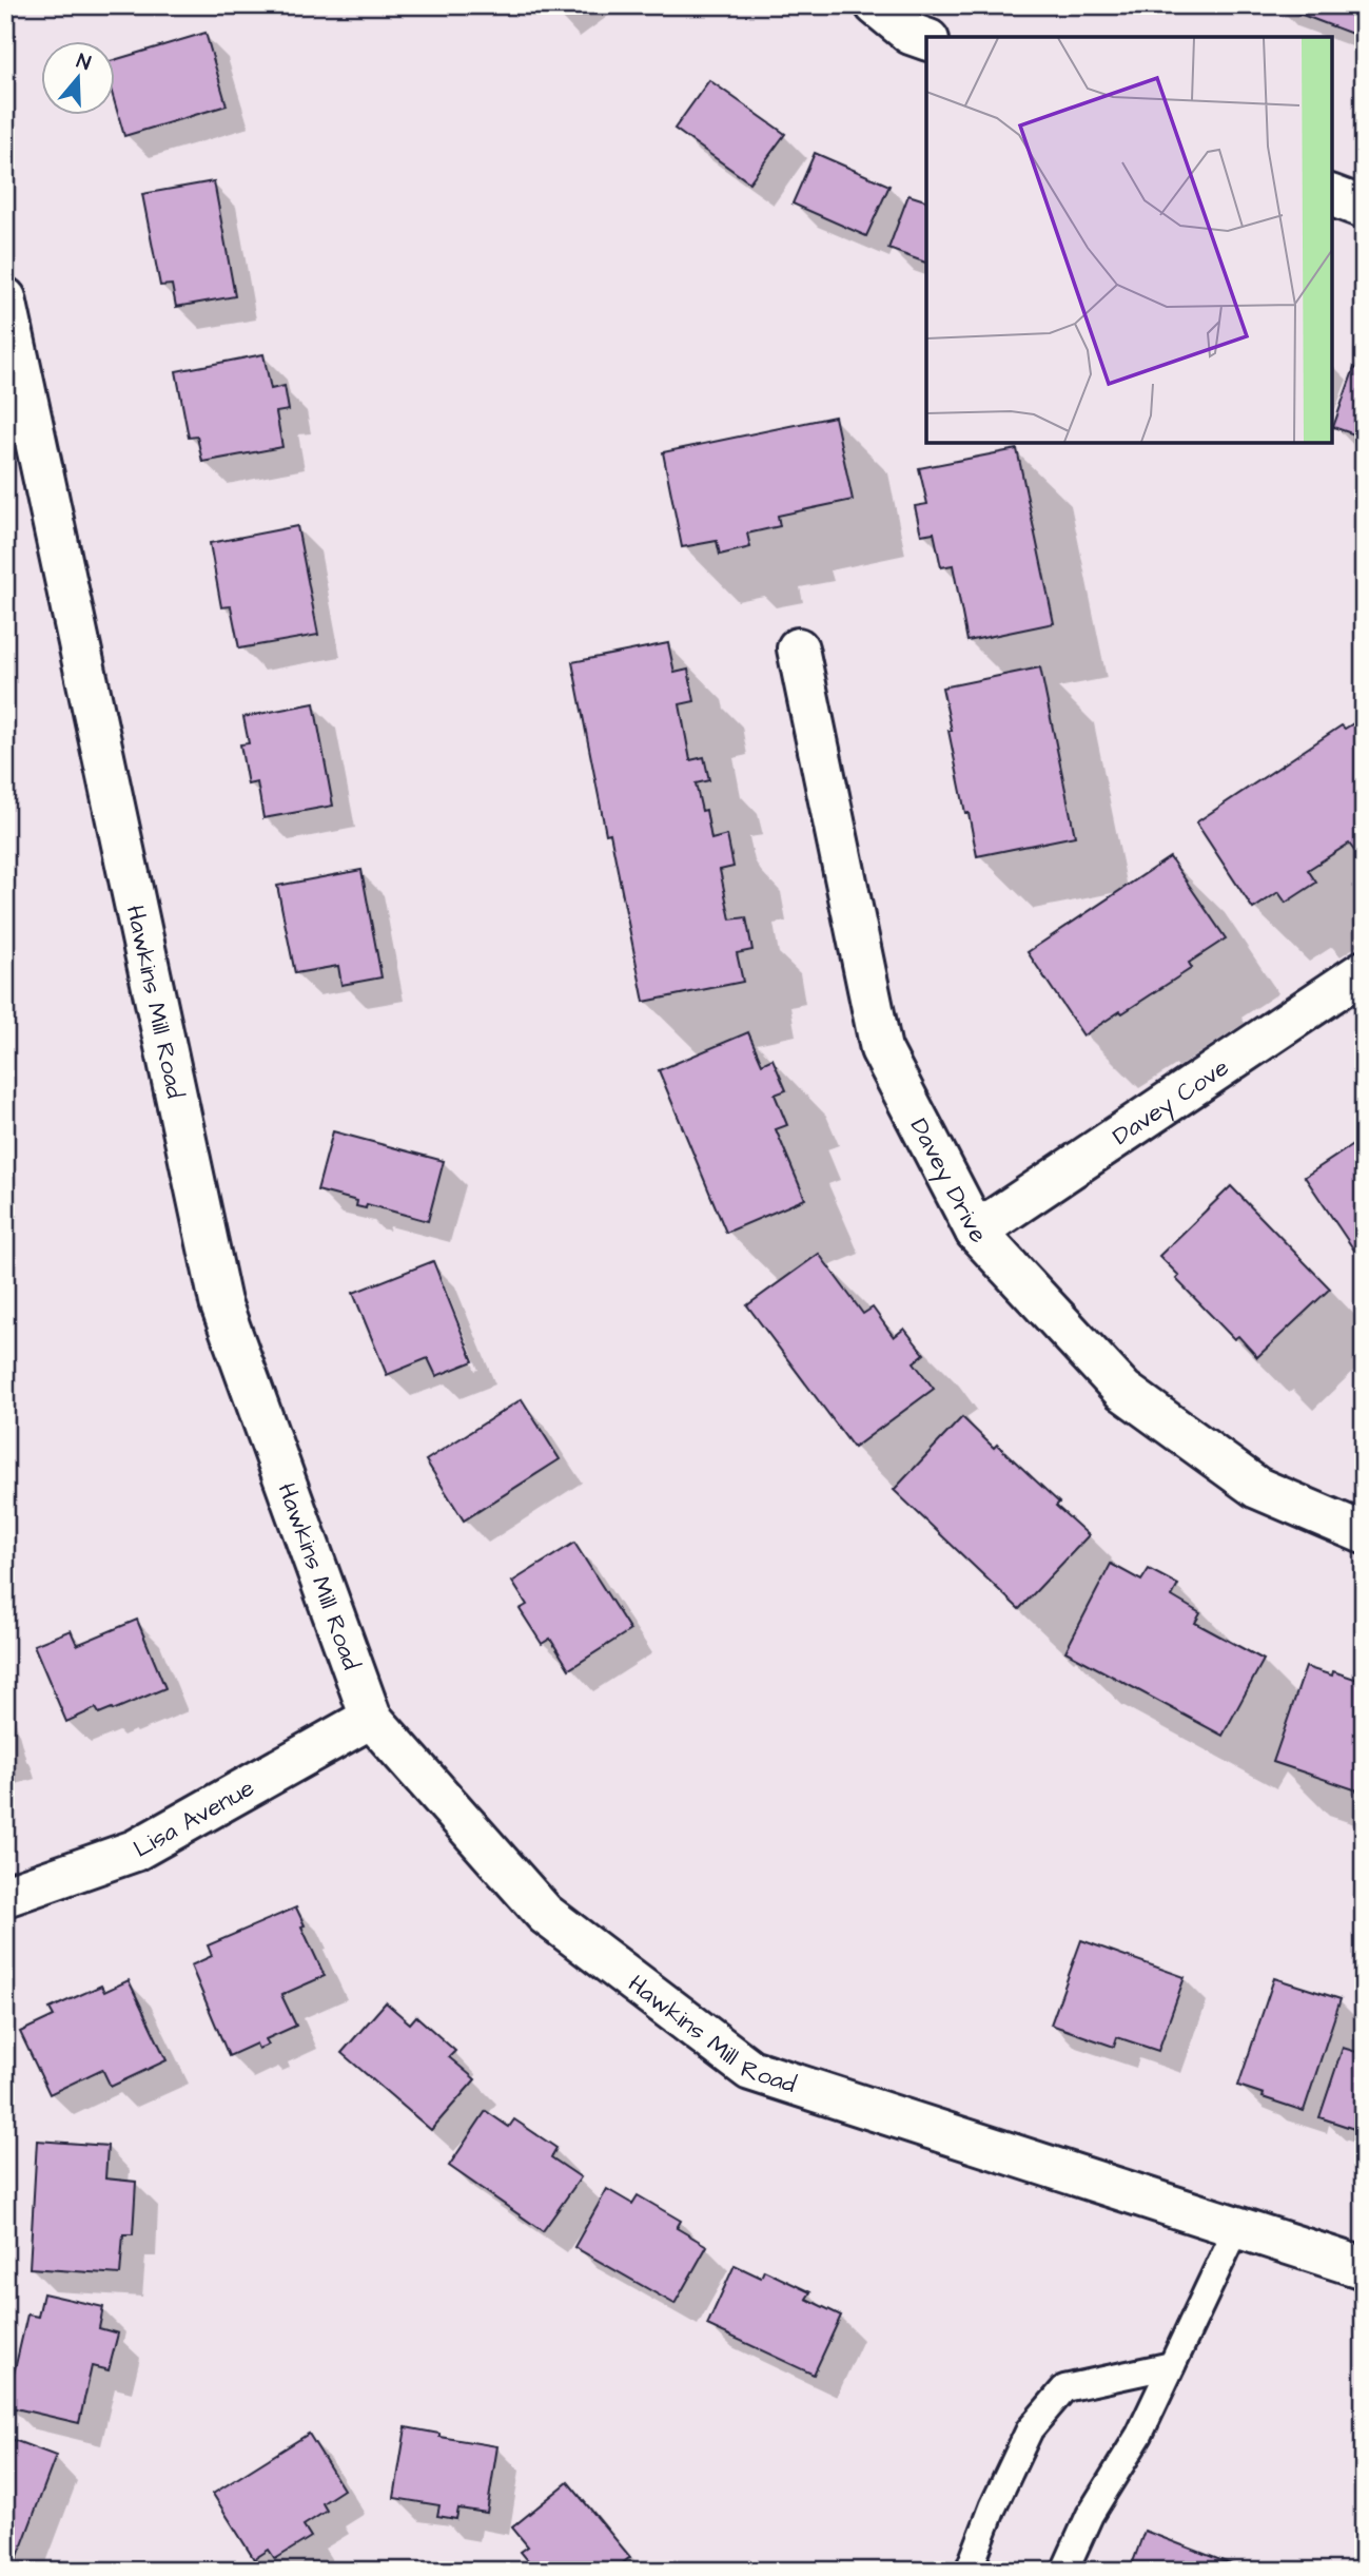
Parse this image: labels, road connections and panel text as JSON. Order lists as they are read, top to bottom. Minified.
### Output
{"streets":{"street":["Hawkins Mill Road","Davey Cove","Davey Drive","Lisa Avenue"]},"crossings":[["Hawkins Mill Road","Lisa Avenue"],["Davey Cove","Davey Drive"]],"north":"top"}
